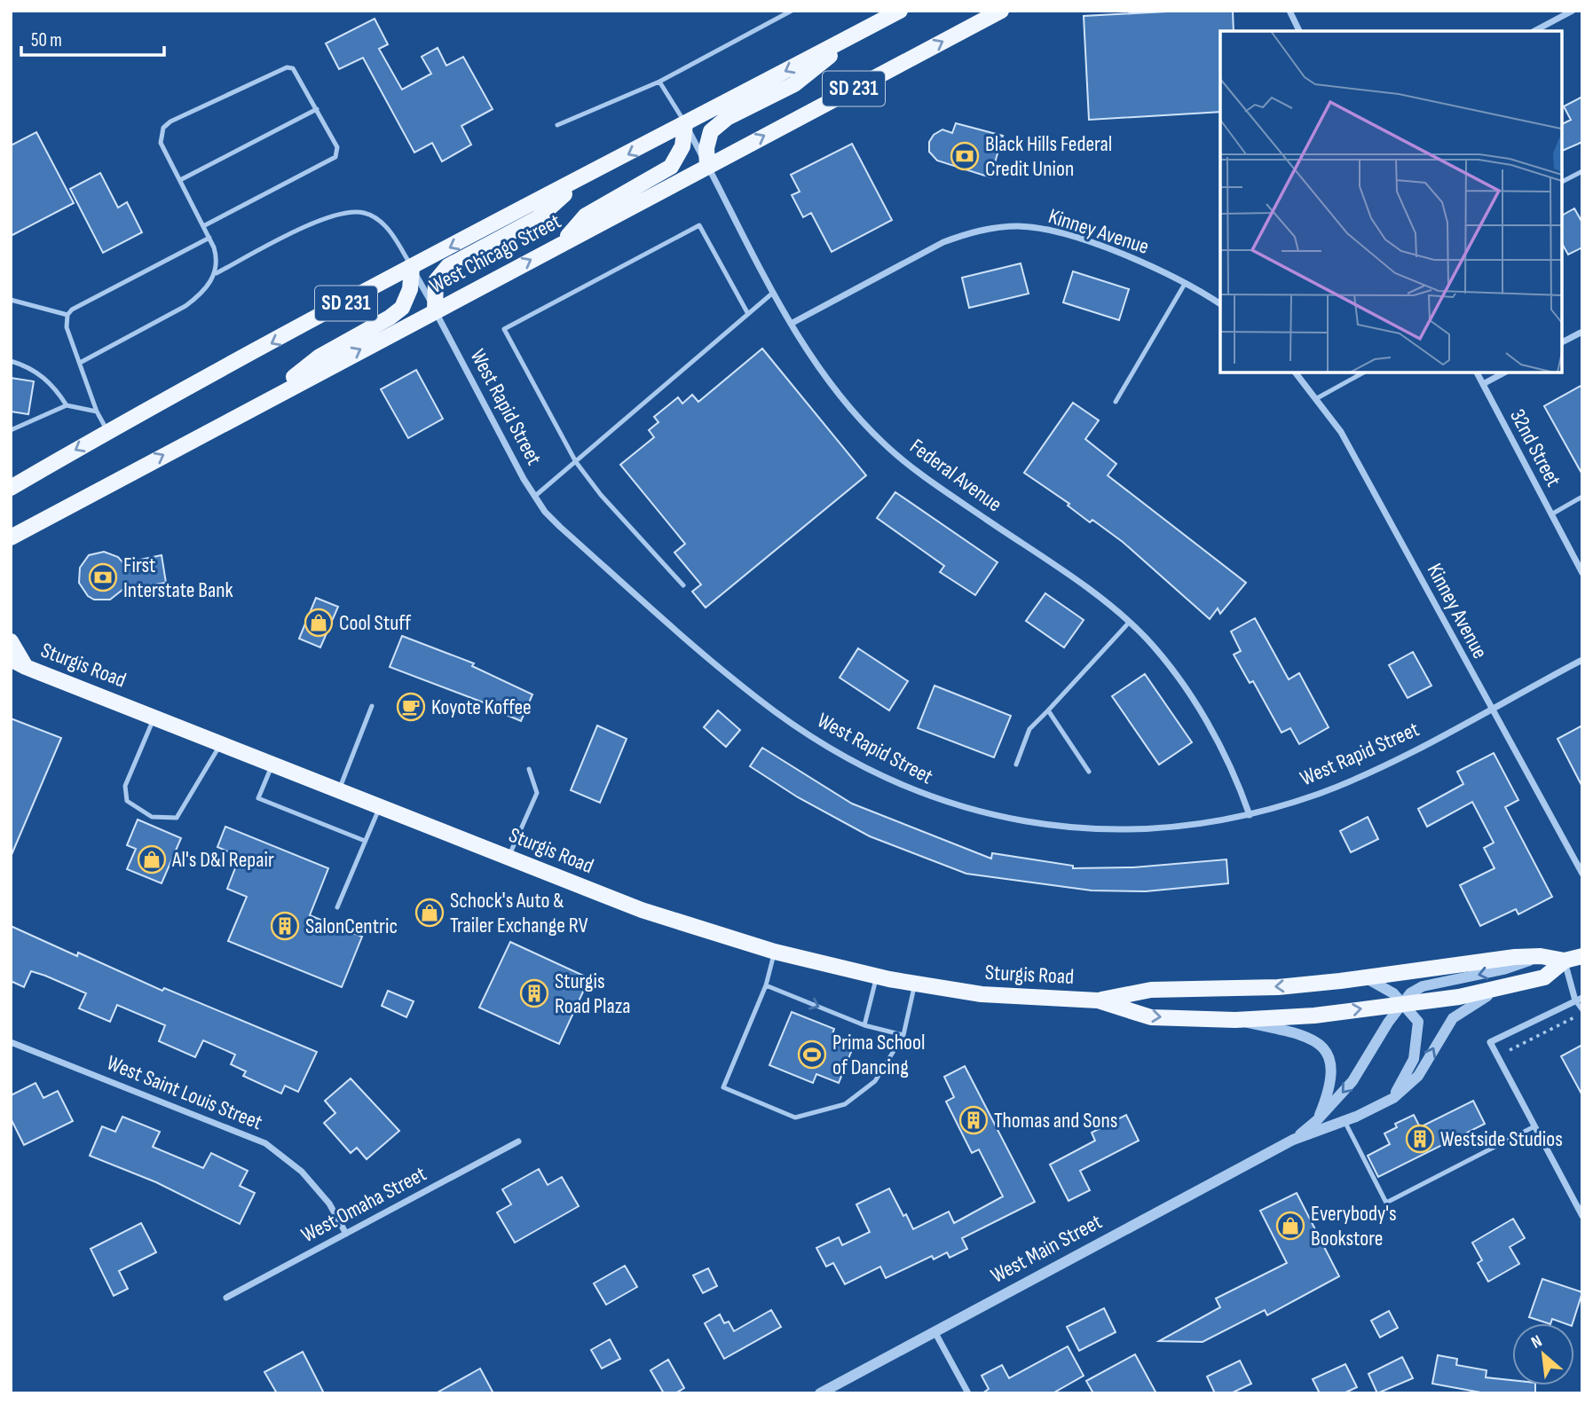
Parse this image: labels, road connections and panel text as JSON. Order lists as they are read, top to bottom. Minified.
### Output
{"streets":{"main road":["SD 231","West Chicago Street","Sturgis Road","West Main Street"],"street":["Kinney Avenue","West Rapid Street","32nd Street","Federal Avenue","West Saint Louis Street","West Omaha Street"]},"crossings":[["Kinney Avenue","West Rapid Street"],["Kinney Avenue","Federal Avenue"],["West Chicago Street","West Rapid Street"],["West Chicago Street","Federal Avenue"],["West Rapid Street","Federal Avenue"],["Sturgis Road","West Main Street"],["West Saint Louis Street","West Omaha Street"]],"places":{"bank":["Black Hills Federal Credit Union","First Interstate Bank"],"shop":["Cool Stuff","Al's D&I Repair","Schock's Auto & Trailer Exchange RV","Everybody's Bookstore"],"cafe":["Koyote Koffee"],"building":["SalonCentric","Sturgis Road Plaza","Thomas and Sons","Westside Studios"],"sports":["Prima School of Dancing"]},"scale_bar":"50 m","north":"top left"}
